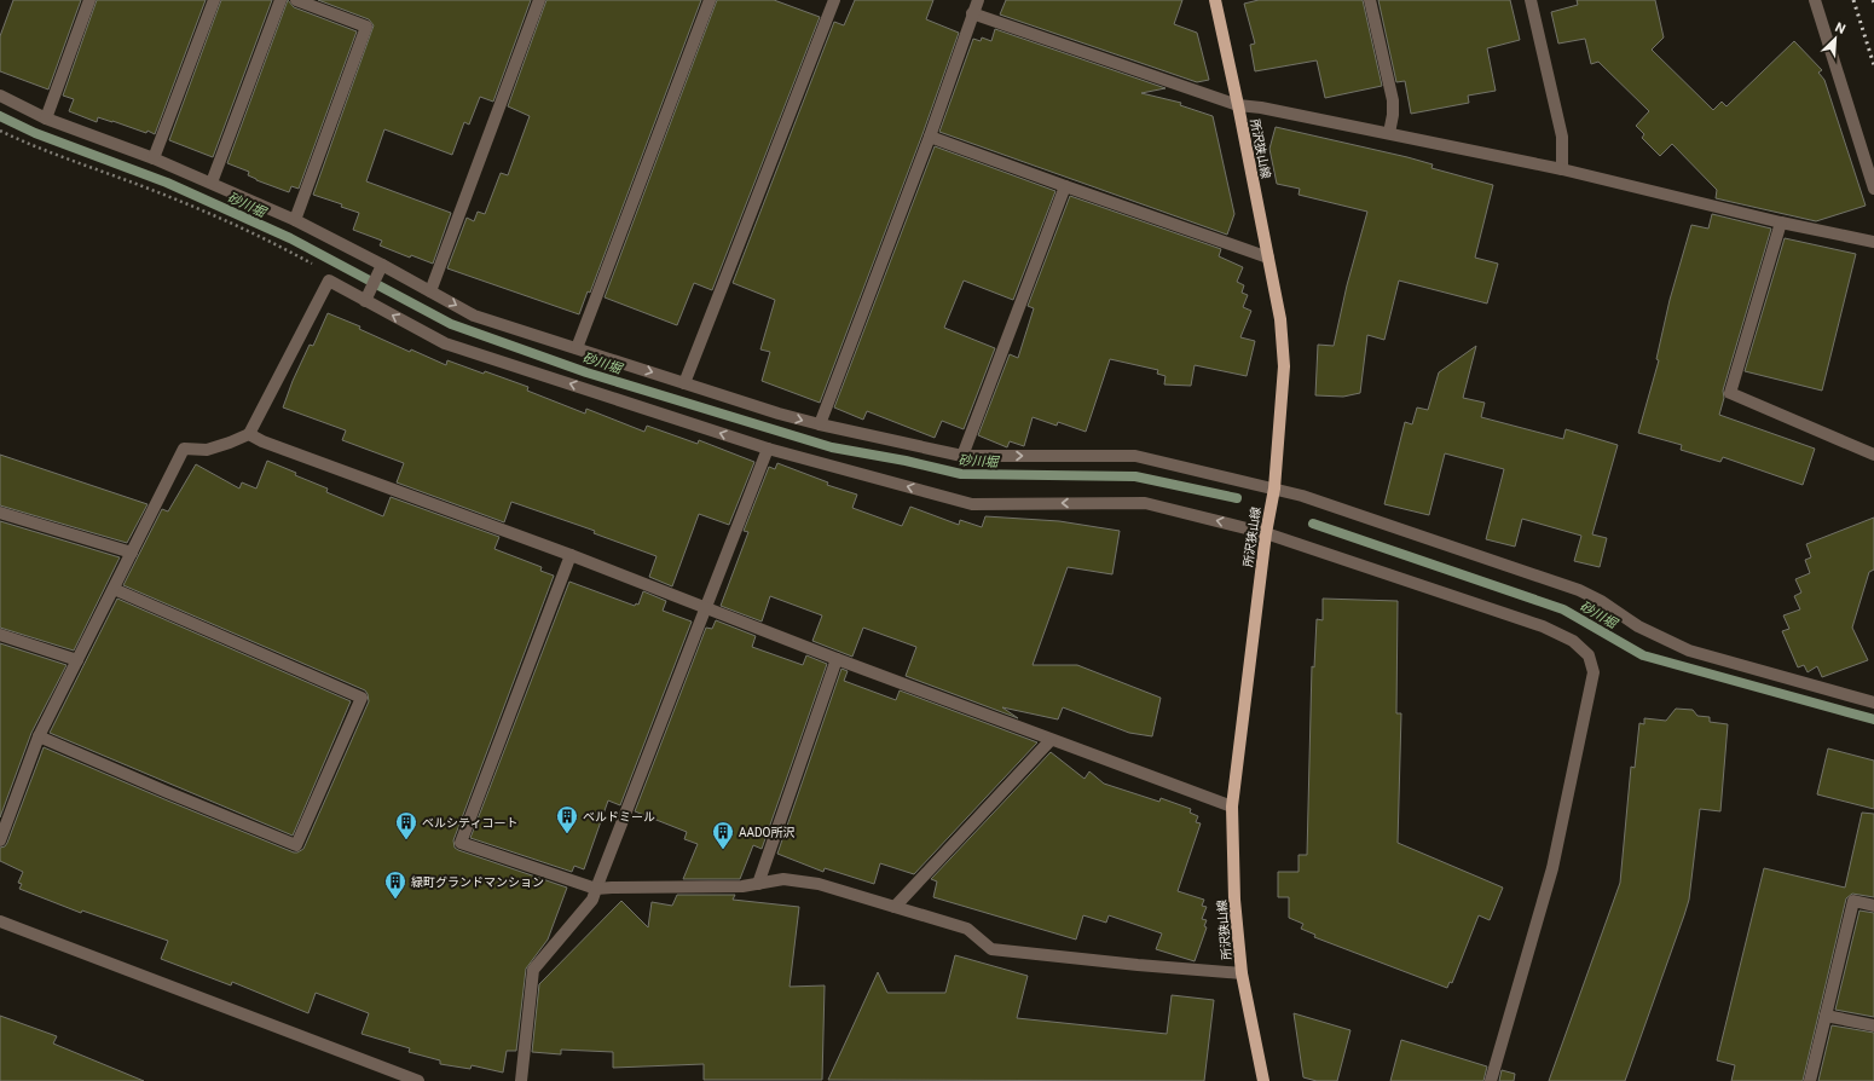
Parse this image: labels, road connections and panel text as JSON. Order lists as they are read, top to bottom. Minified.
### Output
{"streets":{"main road":["所沢狭山線"]},"water":["砂川堀"],"places":{"building":["ベルドミール","ベルシティコート","AADO所沢","緑町グランドマンション"]},"north":"top right"}
